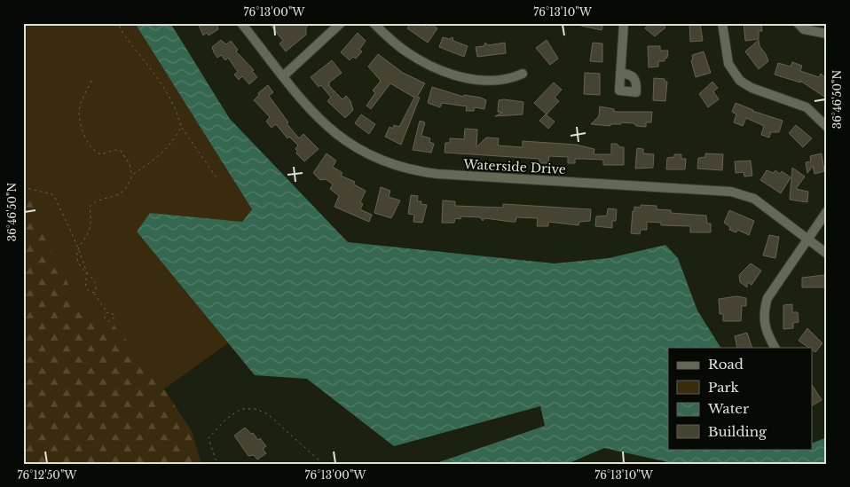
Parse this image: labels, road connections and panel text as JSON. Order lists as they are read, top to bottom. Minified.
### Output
{"streets":{"street":["Waterside Drive"]},"legend":["Road","Park","Water","Building"],"coordinates":["76°13'00\"W","76°13'10\"W","36°46'50\"N","76°12'50\"W"]}
